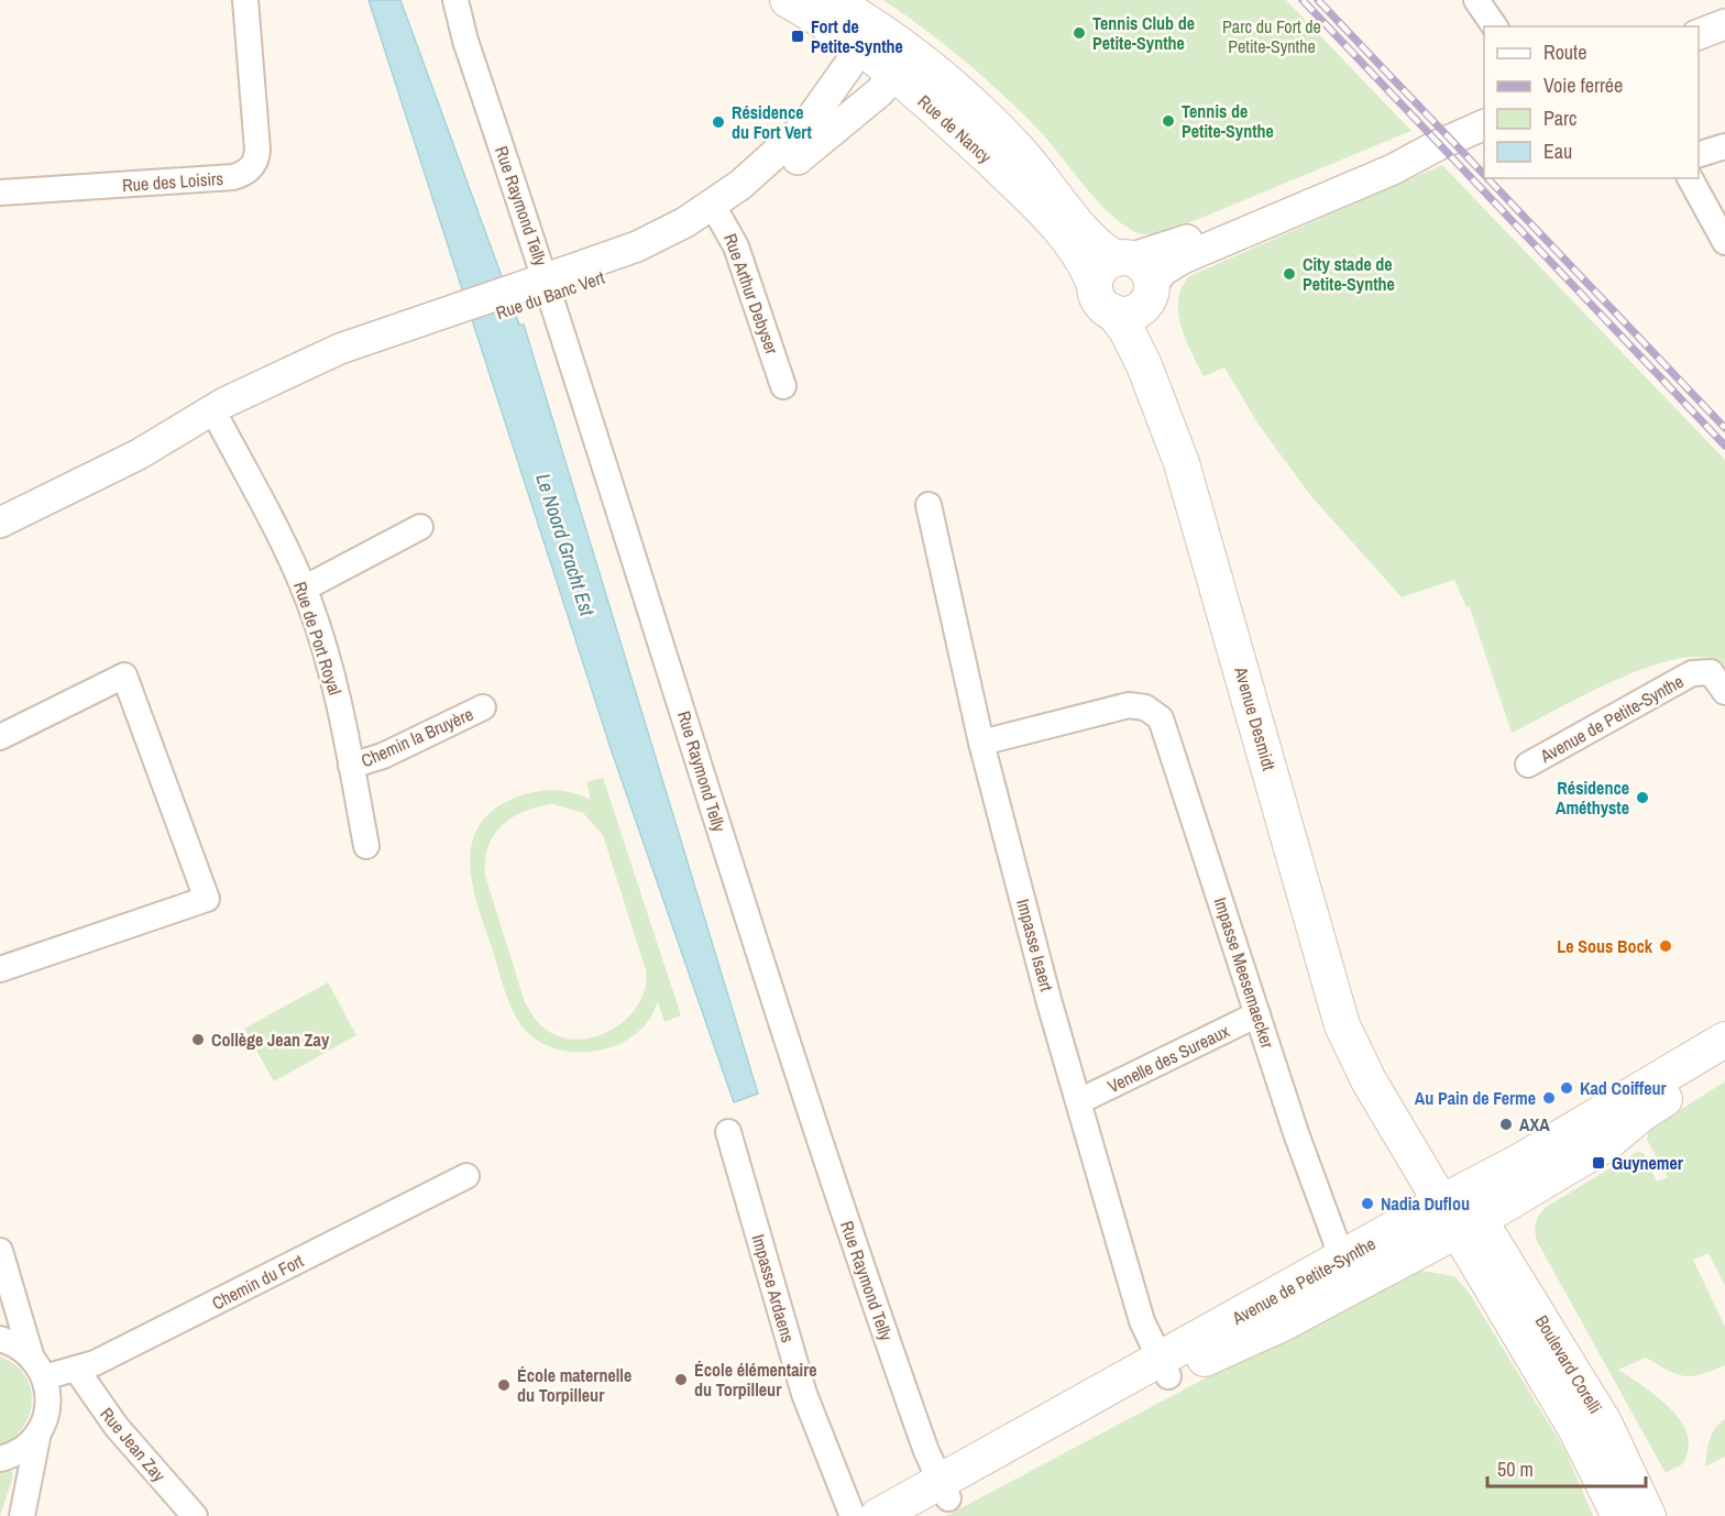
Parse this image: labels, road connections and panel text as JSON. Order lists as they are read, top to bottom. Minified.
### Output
{"streets":{"main road":["Rue de Nancy","Avenue Desmidt","Avenue de Petite-Synthe","Boulevard Corelli"],"street":["Rue des Loisirs","Rue Raymond Telly","Rue Arthur Debyser","Rue du Banc Vert","Rue de Port Royal","Chemin la Bruyère","Impasse Isaert","Impasse Meesemaecker","Venelle des Sureaux","Chemin du Fort","Impasse Ardaens","Rue Jean Zay"]},"crossings":[["Rue de Nancy","Rue du Banc Vert"],["Rue de Nancy","Avenue Desmidt"],["Rue Raymond Telly","Rue du Banc Vert"],["Rue Raymond Telly","Avenue de Petite-Synthe"],["Rue Arthur Debyser","Rue du Banc Vert"],["Rue du Banc Vert","Rue de Port Royal"],["Rue de Port Royal","Chemin la Bruyère"],["Avenue Desmidt","Avenue de Petite-Synthe"],["Avenue Desmidt","Boulevard Corelli"],["Avenue de Petite-Synthe","Impasse Isaert"],["Avenue de Petite-Synthe","Impasse Meesemaecker"],["Avenue de Petite-Synthe","Boulevard Corelli"],["Impasse Isaert","Impasse Meesemaecker"],["Impasse Isaert","Venelle des Sureaux"],["Impasse Meesemaecker","Venelle des Sureaux"],["Chemin du Fort","Rue Jean Zay"]],"water":["Le Noord Gracht Est"],"parks":["Parc du Fort de Petite-Synthe"],"places":{"other":["Tennis Club de Petite-Synthe","Tennis de Petite-Synthe","Résidence du Fort Vert","City stade de Petite-Synthe","Résidence Améthyste","Le Sous Bock","Collège Jean Zay","Kad Coiffeur","Au Pain de Ferme","AXA","Nadia Duflou","École élémentaire du Torpilleur","École maternelle du Torpilleur"],"transit":["Fort de Petite-Synthe","Guynemer"]},"legend":["Route","Voie ferrée","Parc","Eau"],"scale_bar":"50 m"}
